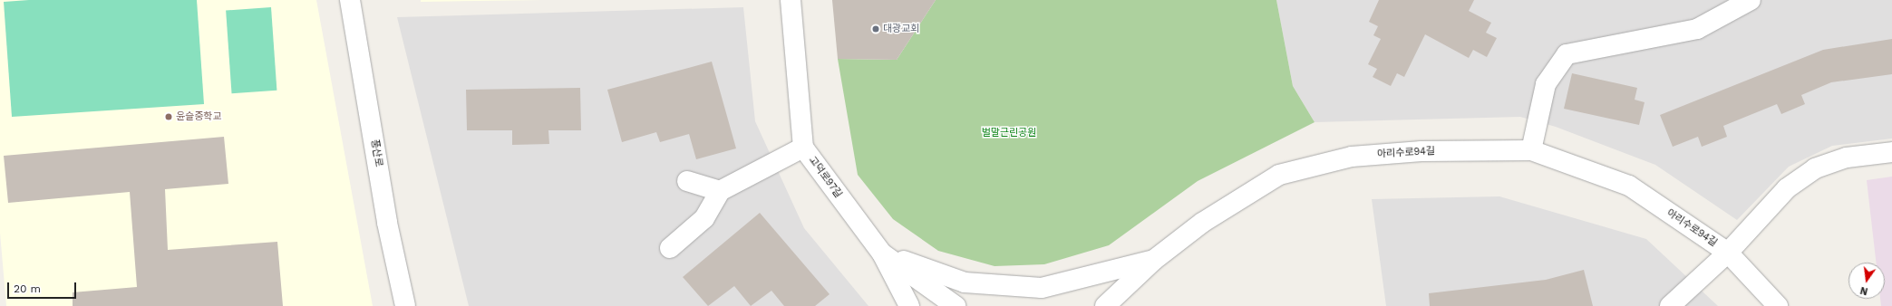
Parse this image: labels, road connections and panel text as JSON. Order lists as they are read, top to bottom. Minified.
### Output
{"streets":{"street":["풍산로","아리수로94길","고덕로97길"]},"parks":["벌말근린공원"],"places":["대광교회","윤슬중학교"],"scale_bar":"20 m","north":"bottom"}
